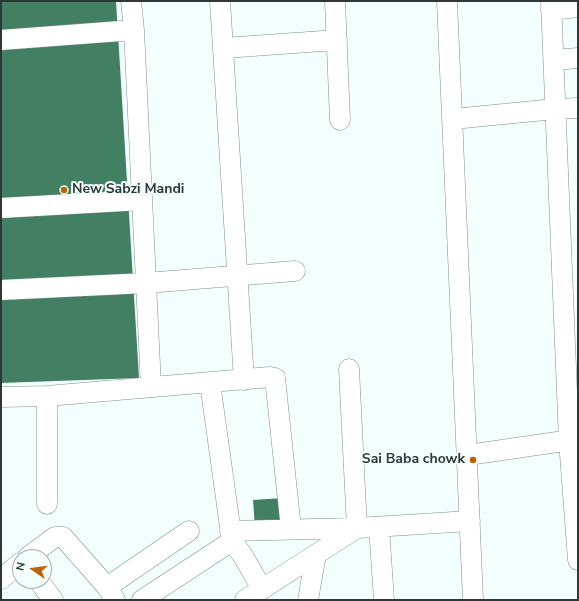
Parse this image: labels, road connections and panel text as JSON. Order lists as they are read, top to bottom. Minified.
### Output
{"places":["New Sabzi Mandi","Sai Baba chowk"],"north":"left"}
